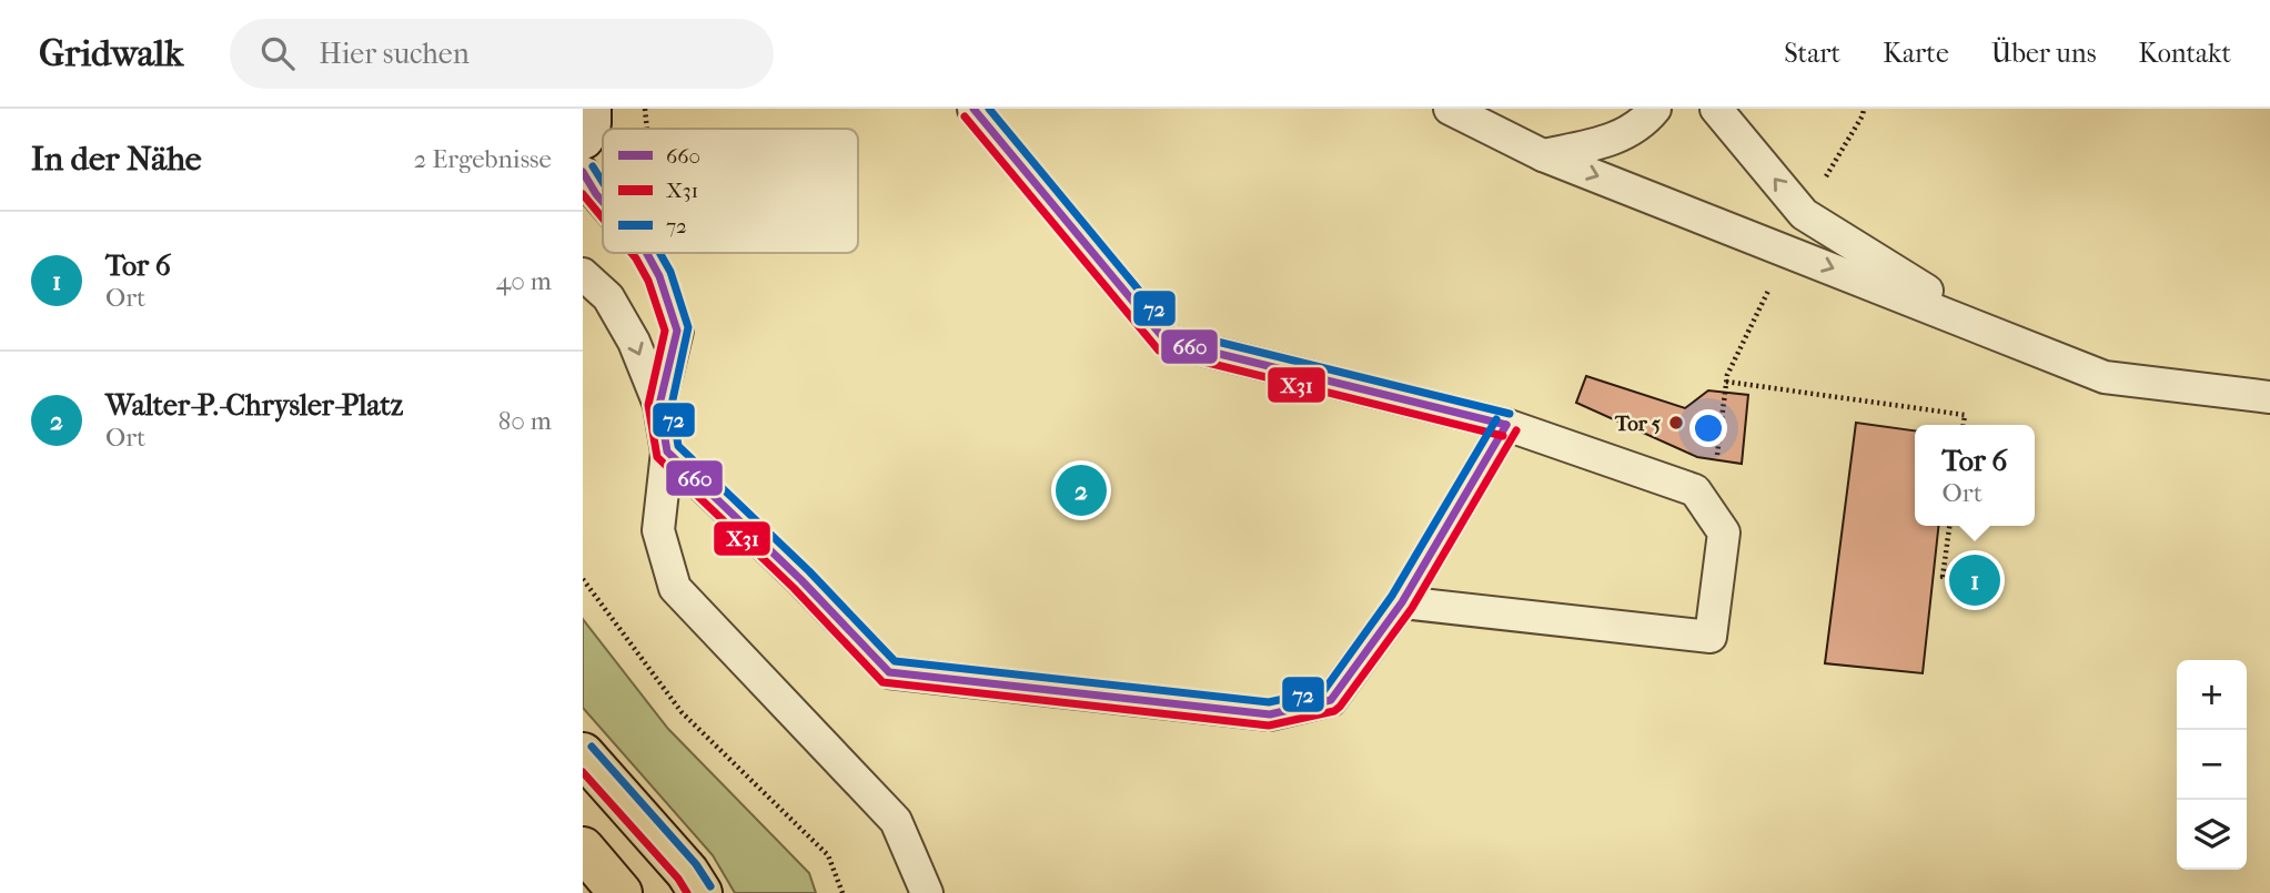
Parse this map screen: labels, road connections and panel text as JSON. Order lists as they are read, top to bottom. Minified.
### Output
{"places":["Tor 5"],"lines":["transit line 660","transit line 72","transit line X31"],"legend":["660","X31","72"],"page":{"header":"Gridwalk","search":"Hier suchen","nav":["Start","Karte","Über uns","Kontakt"],"heading":["In der Nähe","2 Ergebnisse"],"list":[{"mark":"1","name":"Tor 6","note":"Ort","value":"40 m"},{"mark":"2","name":"Walter-P.-Chrysler-Platz","note":"Ort","value":"80 m"}],"popup":["Tor 6","Ort"],"pins":["2","1"],"map_buttons":["+","−"]}}
